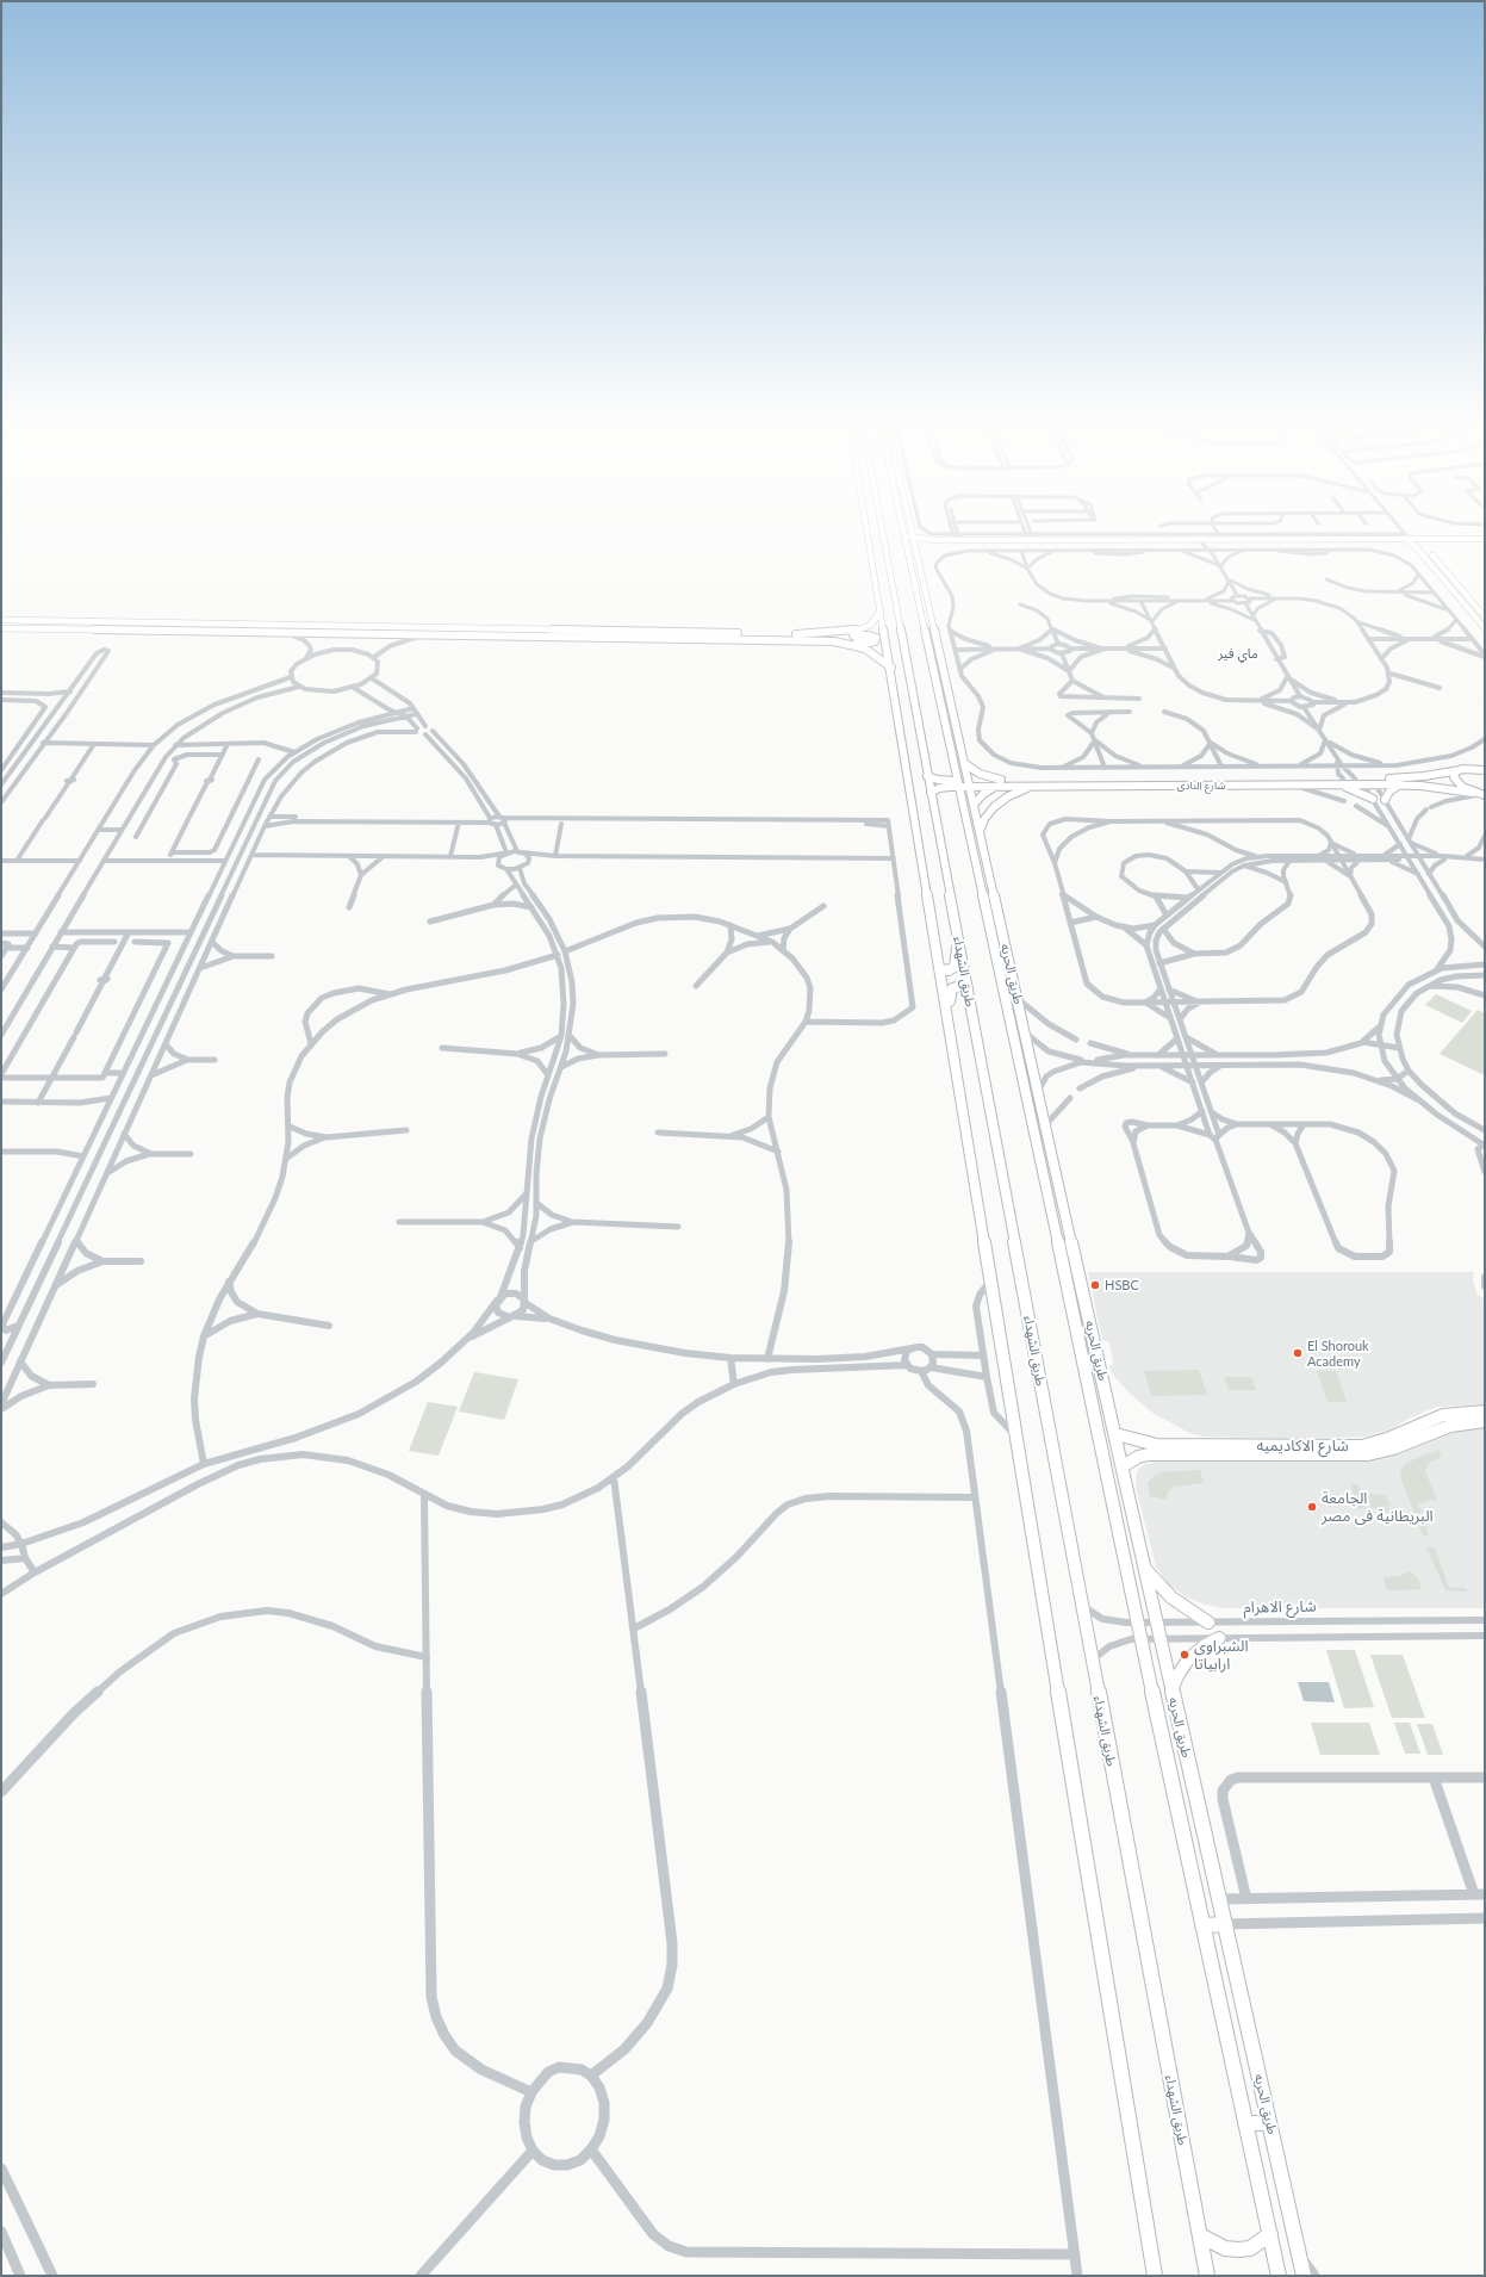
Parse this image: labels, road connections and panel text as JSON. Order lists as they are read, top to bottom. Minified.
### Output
{"streets":{"street":["شارع النادى","طريق الشهداء","طريق الحريه","شارع الاكاديميه","شارع الاهرام"]},"crossings":[["شارع النادى","طريق الشهداء"],["شارع النادى","طريق الحريه"],["طريق الشهداء","شارع الاهرام"],["طريق الحريه","شارع الاكاديميه"],["طريق الحريه","شارع الاهرام"]],"districts":["ماي فير"],"places":["HSBC","El Shorouk Academy","الجامعة البريطانية فى مصر","الشبراوى ارابياتا"]}
